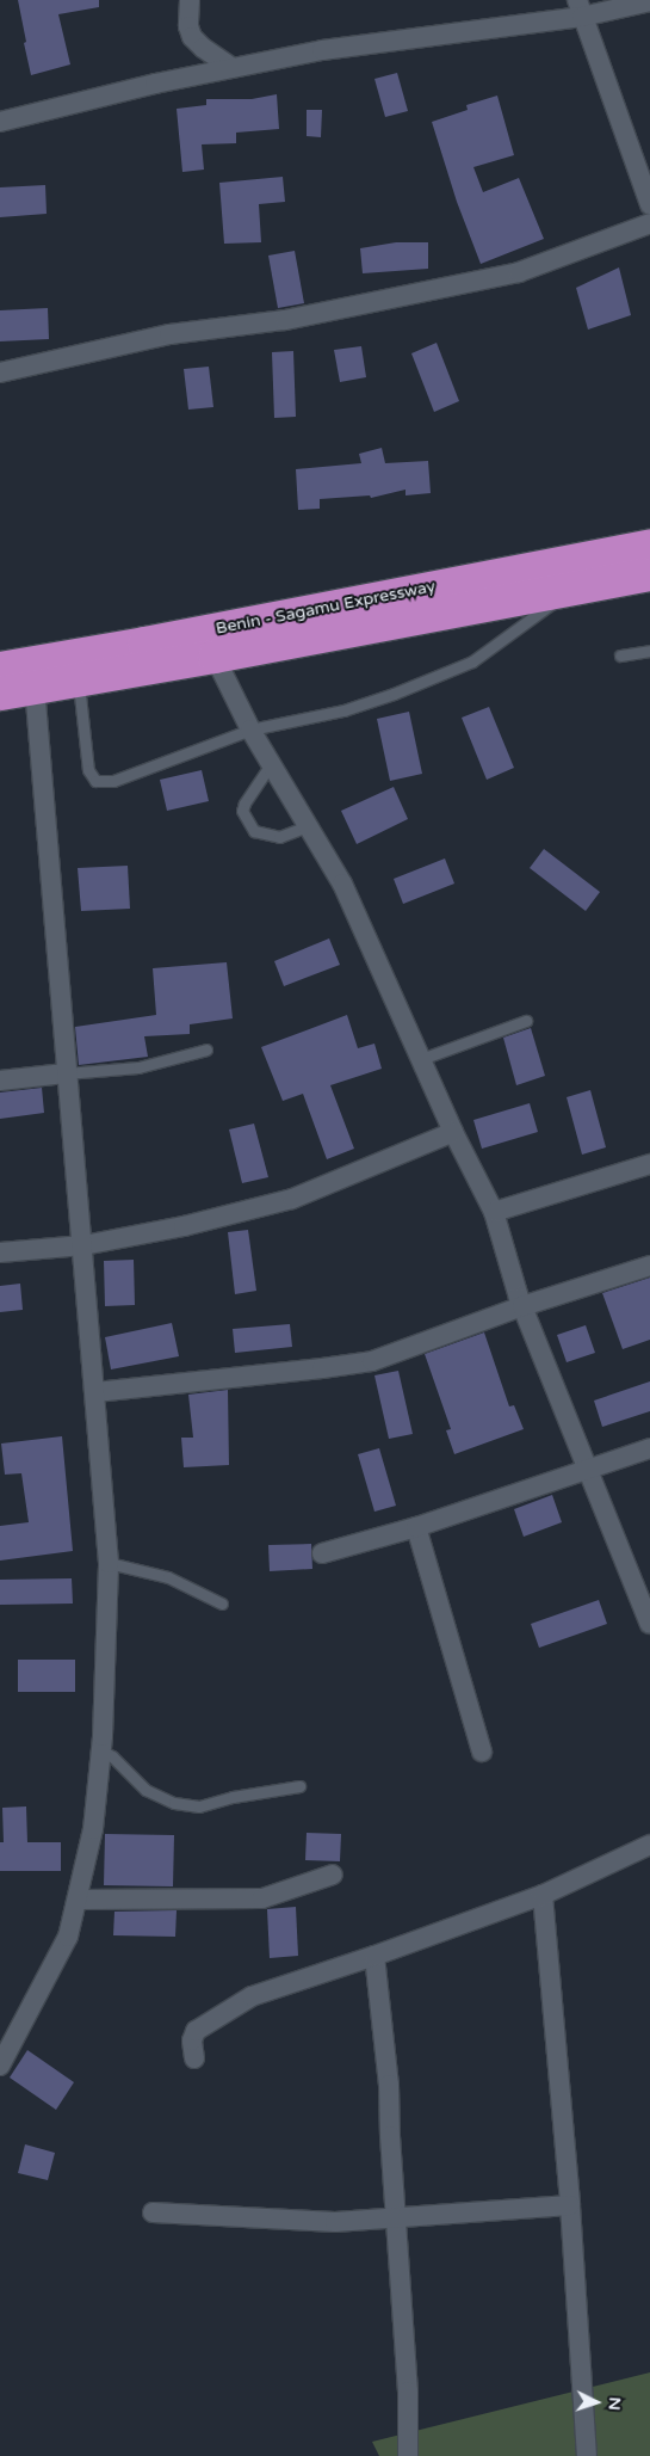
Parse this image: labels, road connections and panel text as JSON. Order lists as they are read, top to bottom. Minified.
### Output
{"streets":{"highway":["Benin - Sagamu Expressway"]},"north":"right"}
